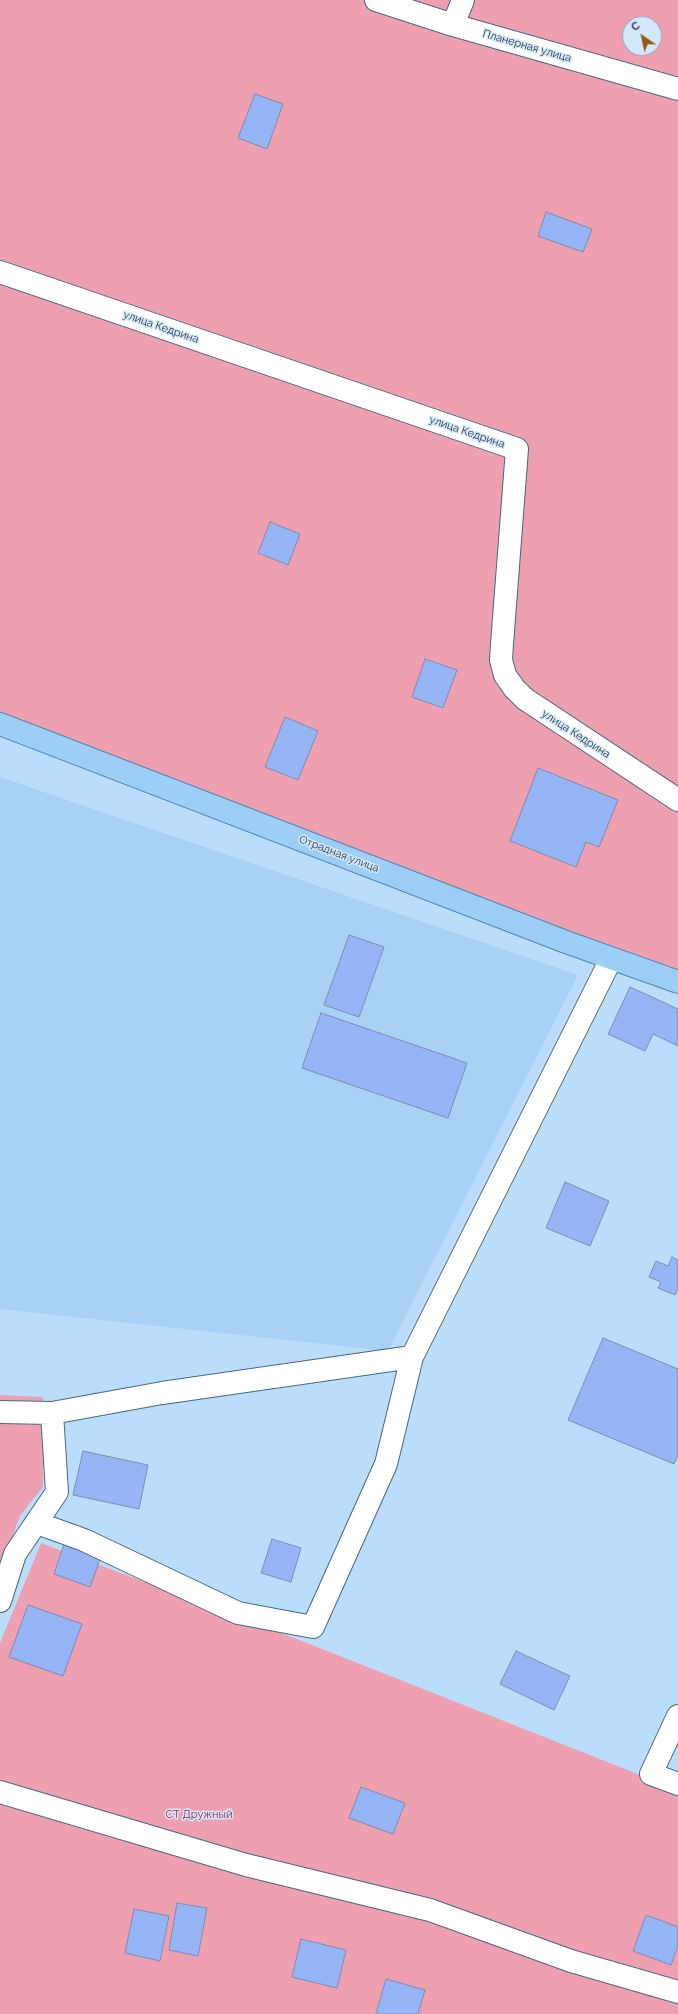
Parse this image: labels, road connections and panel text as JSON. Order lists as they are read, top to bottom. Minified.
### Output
{"streets":{"main road":["Отрадная улица"],"street":["Планерная улица","улица Кедрина"]},"parks":["СТ Дружный"],"north":"top left"}
